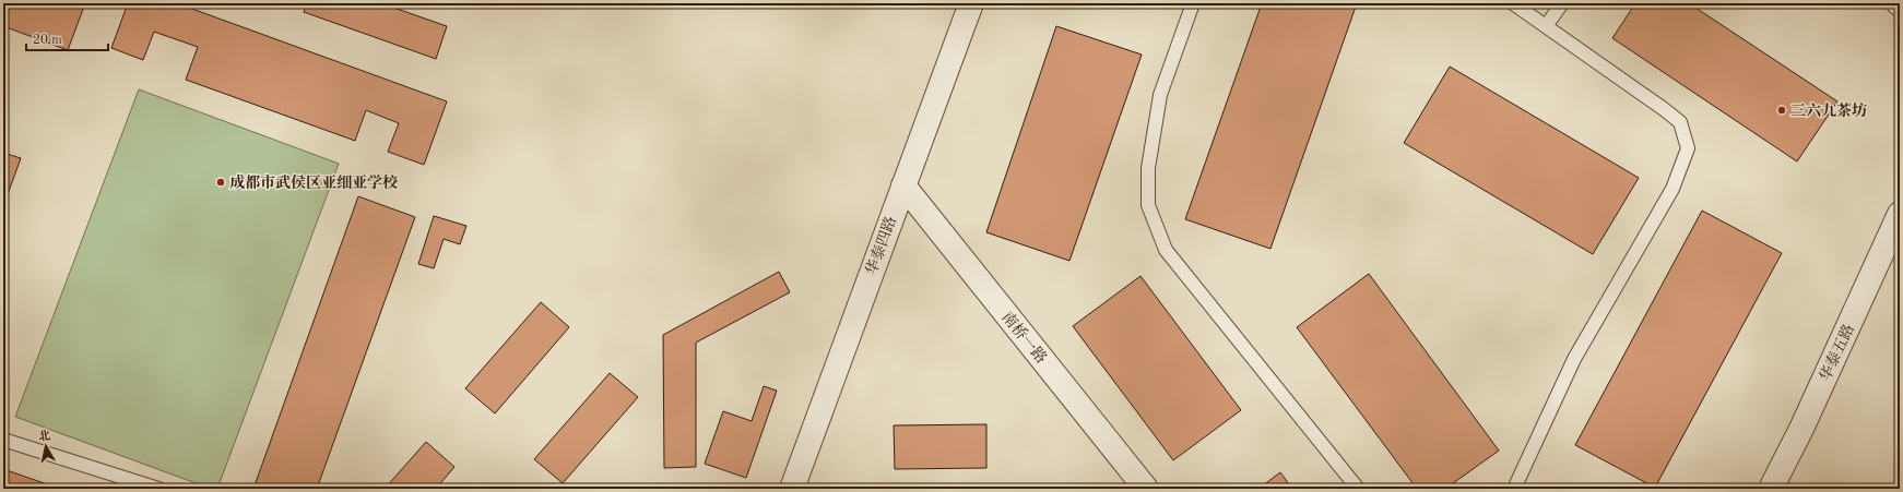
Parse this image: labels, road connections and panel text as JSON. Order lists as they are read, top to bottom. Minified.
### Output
{"streets":{"street":["华泰四路","南桥一路","华泰五路"]},"crossings":[["华泰四路","南桥一路"]],"places":["三六九茶坊","成都市武侯区亚细亚学校"],"scale_bar":"20 m","north":"top"}
